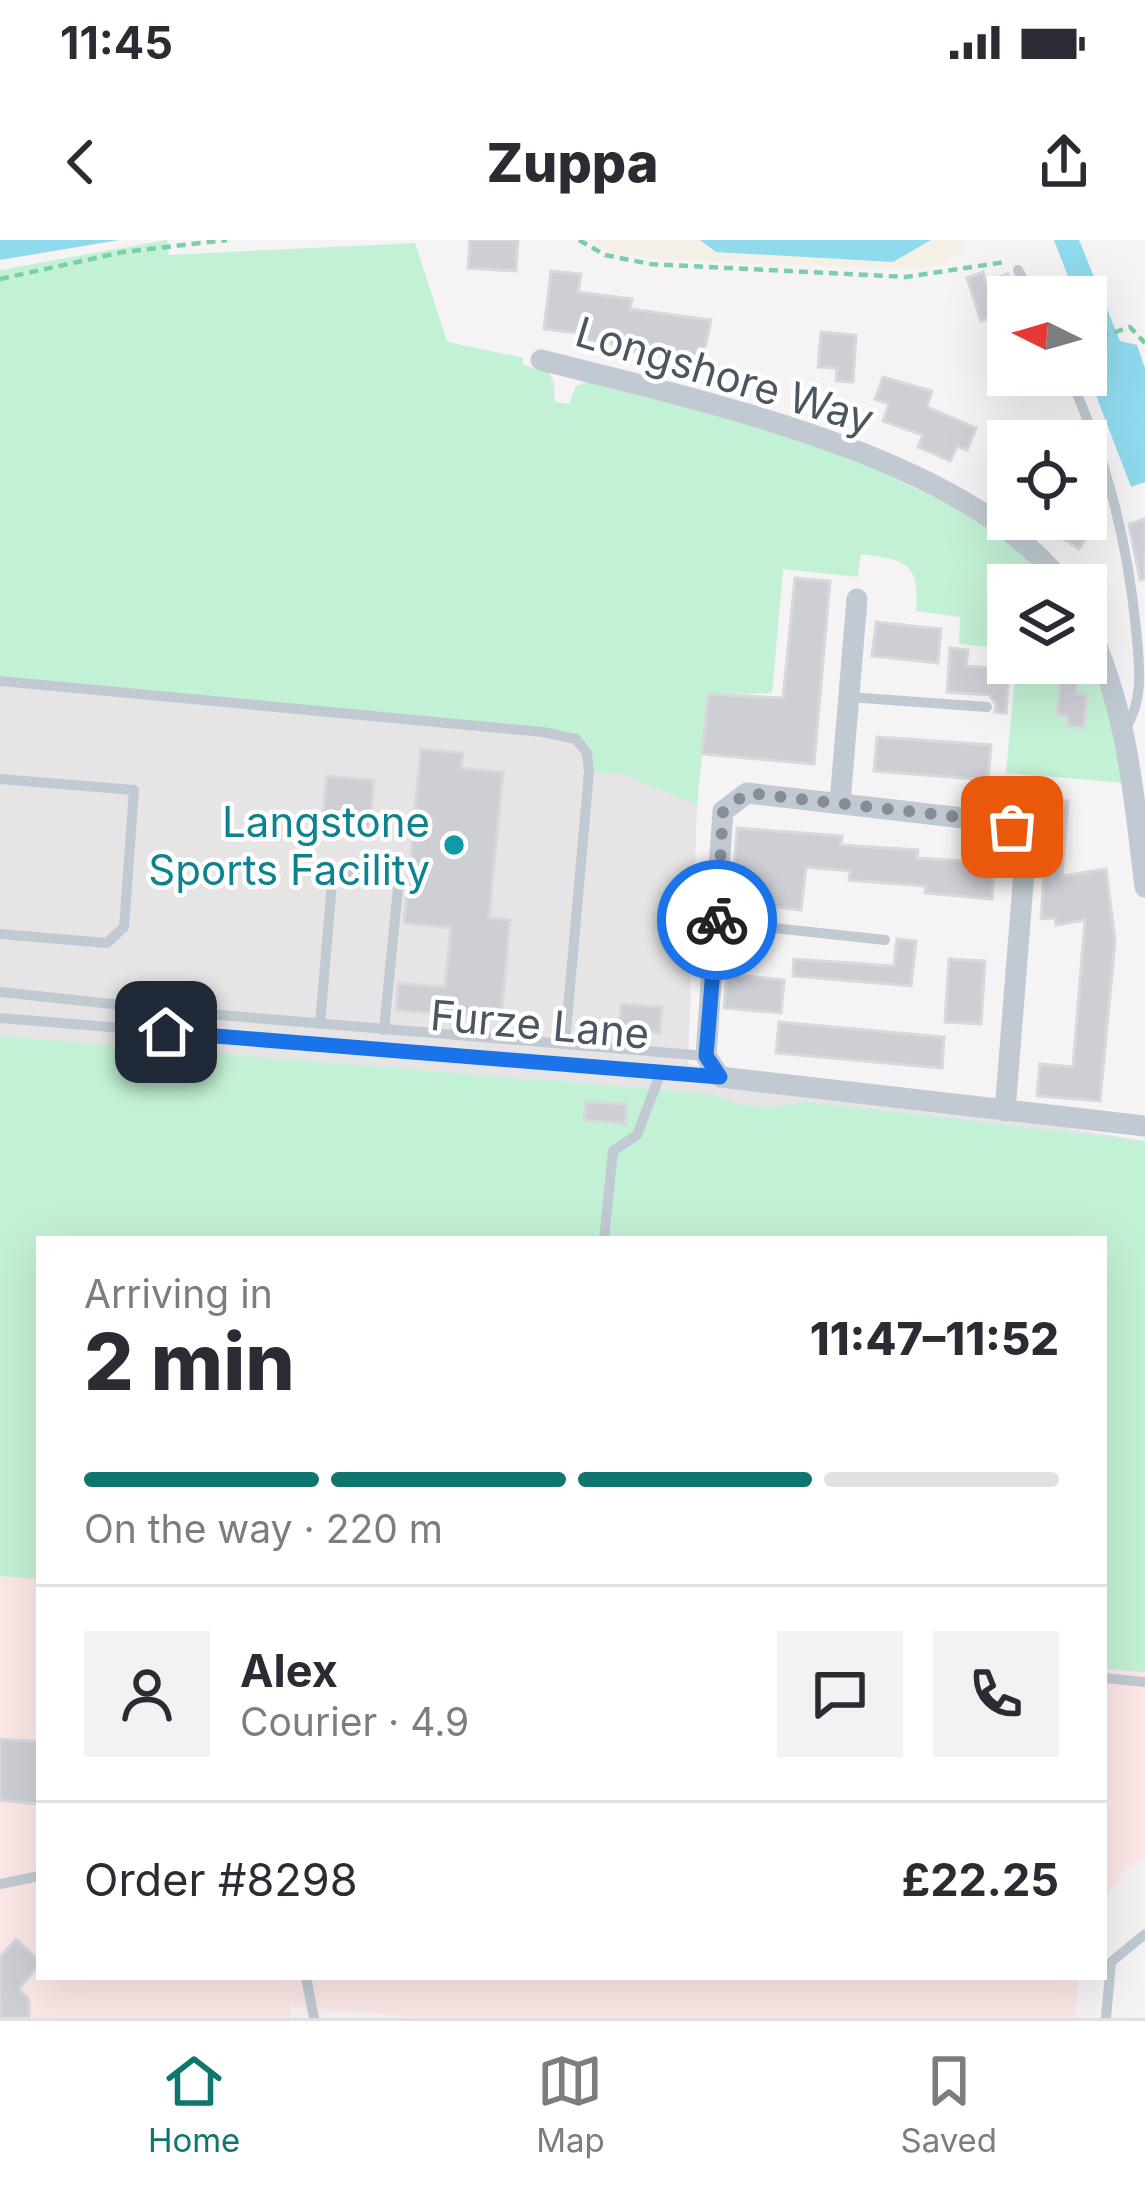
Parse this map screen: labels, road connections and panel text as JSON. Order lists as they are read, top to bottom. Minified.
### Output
{"streets":{"street":["Longshore Way","Furze Lane"]},"places":["Langstone Sports Facility"],"north":"left","page":{"status":"11:45","header":"Zuppa","heading":["2 min","Arriving in","11:47–11:52"],"panel":["Alex","Courier · 4.9","Order #8298","£22.25"],"bar":"On the way · 220 m","tabs":["Home","Map","Saved"]}}
